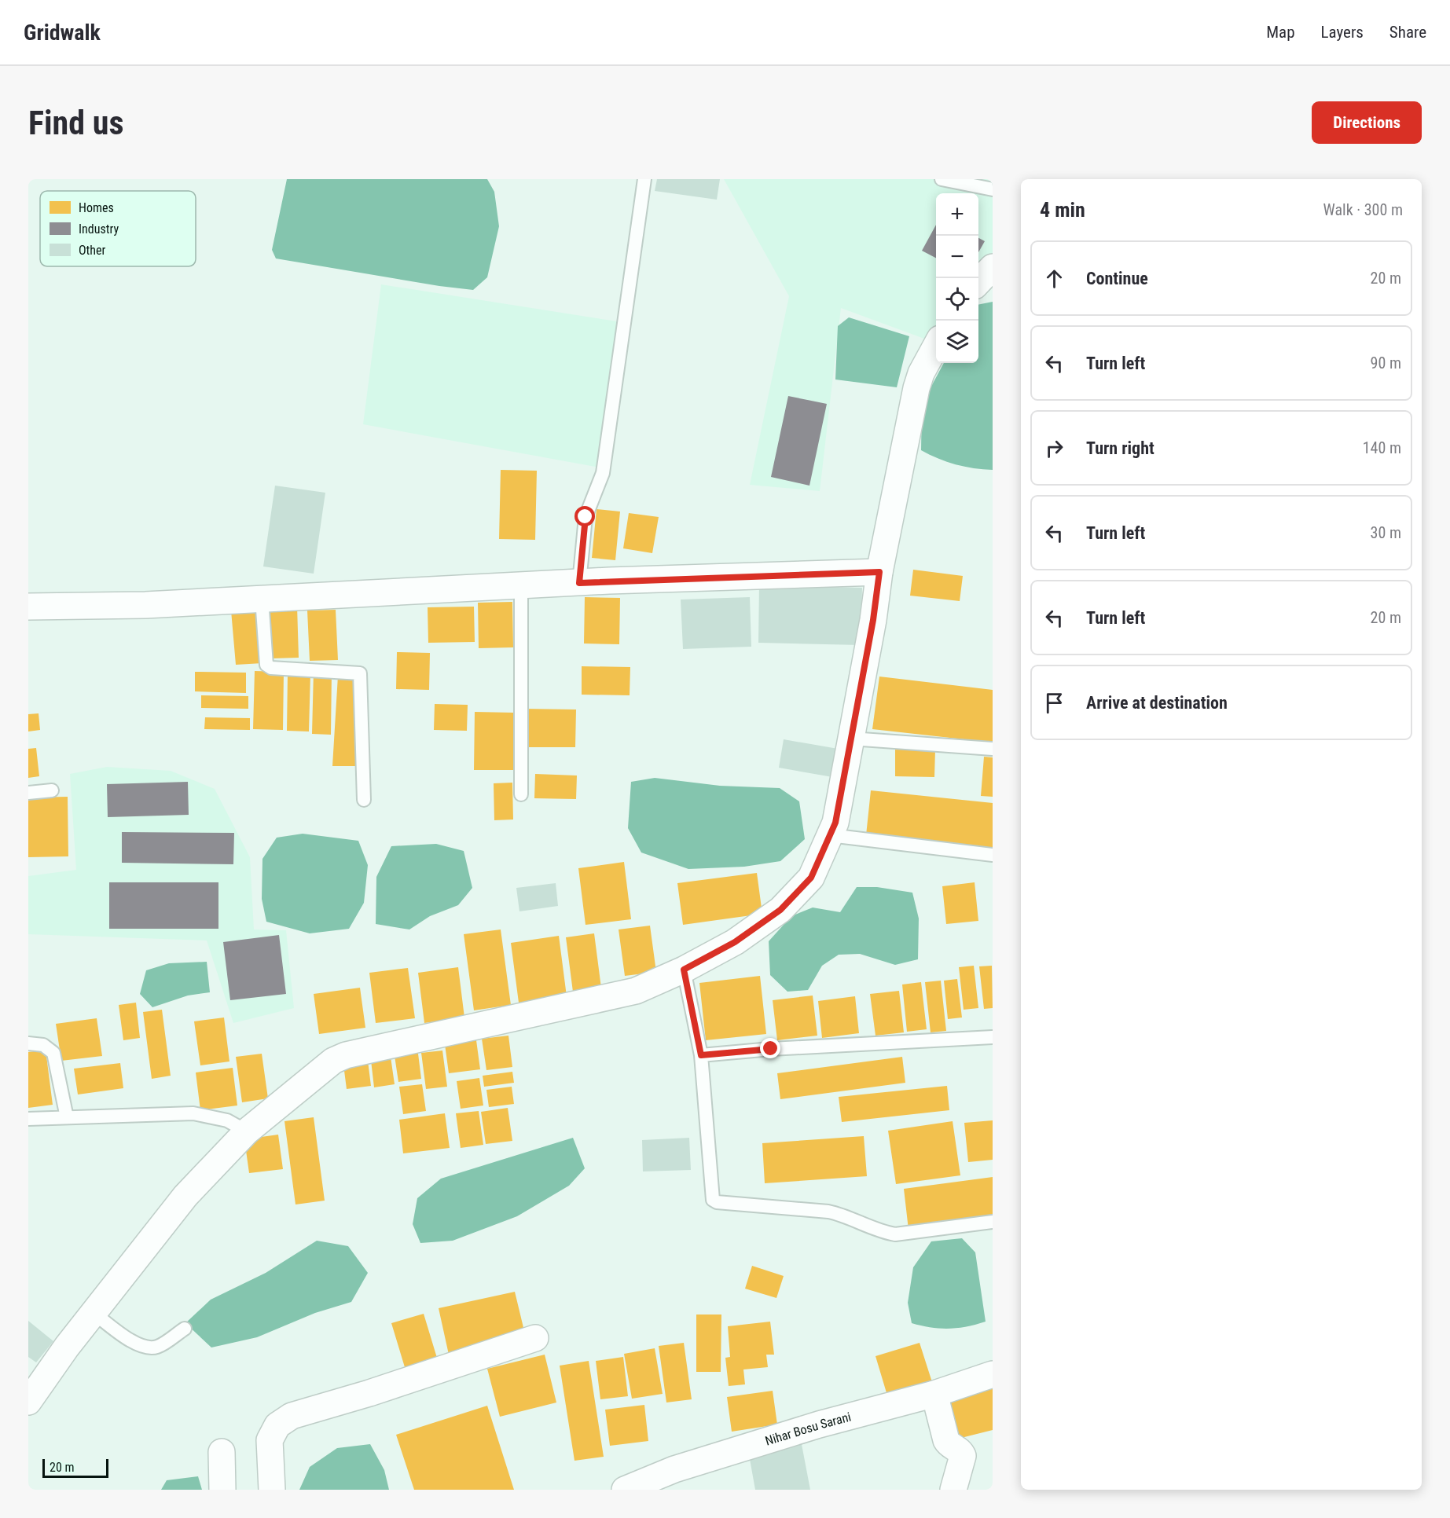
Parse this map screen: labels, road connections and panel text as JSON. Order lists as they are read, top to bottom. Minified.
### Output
{"streets":{"street":["Nihar Bosu Sarani"]},"legend":["Homes","Industry","Other"],"scale_bar":"20 m","page":{"header":"Gridwalk","nav":["Map","Layers","Share"],"buttons":"Directions","title":"Find us","heading":["4 min","Walk · 300 m"],"map_buttons":["+","−"],"list":[["Continue","20 m"],["Turn left","90 m"],["Turn right","140 m"],["Turn left","30 m"],["Turn left","20 m"],"Arrive at destination"],"scale":"20 m"}}
